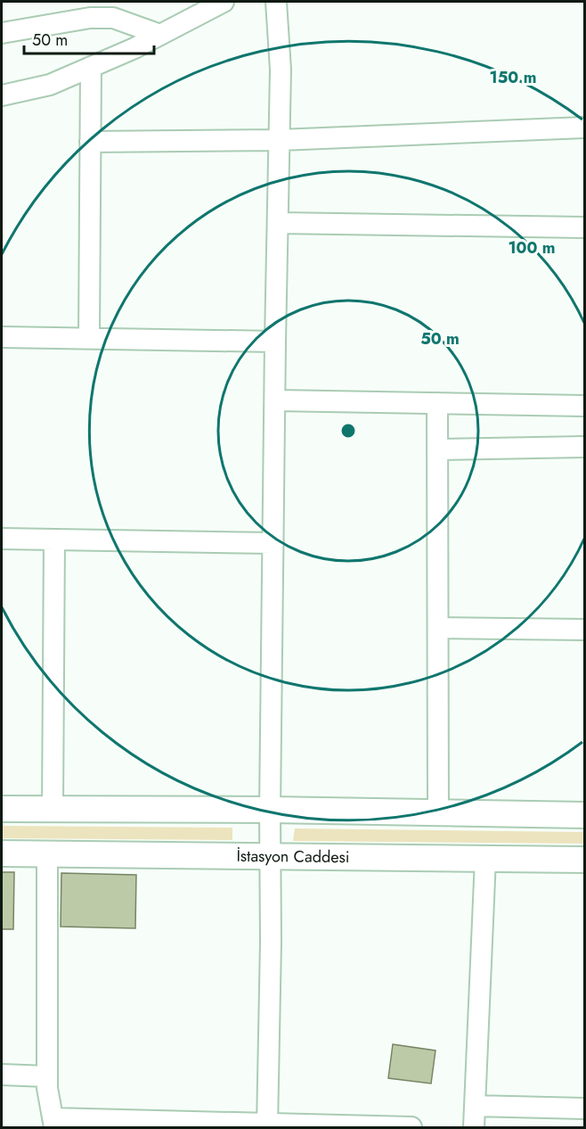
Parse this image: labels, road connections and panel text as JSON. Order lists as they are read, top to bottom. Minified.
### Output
{"streets":{"main road":["İstasyon Caddesi"]},"scale_bar":"50 m","rings":["150 m","100 m","50 m"]}
